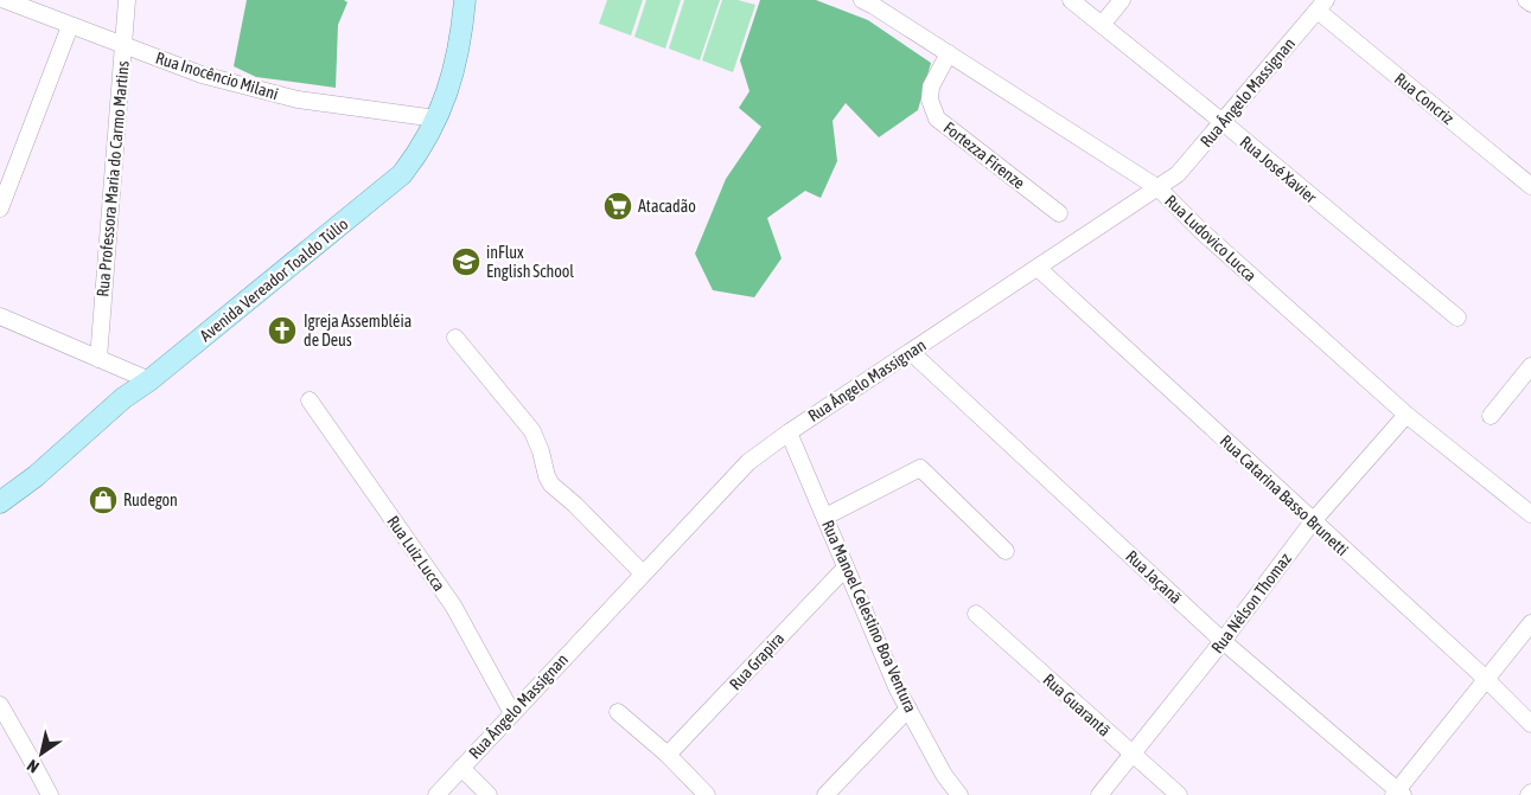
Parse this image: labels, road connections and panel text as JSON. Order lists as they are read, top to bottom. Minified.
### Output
{"streets":{"main road":["Avenida Vereador Toaldo Túlio"],"street":["Rua Inocêncio Milani","Rua Ângelo Massignan","Rua Concriz","Fortezza Firenze","Rua José Xavier","Rua Professora Maria do Carmo Martins","Rua Ludovico Lucca","Rua Catarina Basso Brunetti","Rua Luiz Lucca","Rua Jaçanã","Rua Nélson Thomaz","Rua Manoel Celestino Boa Ventura","Rua Grapira","Rua Guarantã"]},"crossings":[["Rua Inocêncio Milani","Rua Professora Maria do Carmo Martins"],["Rua Inocêncio Milani","Avenida Vereador Toaldo Túlio"],["Rua Ângelo Massignan","Rua Concriz"],["Rua Ângelo Massignan","Rua José Xavier"],["Rua Ângelo Massignan","Rua Ludovico Lucca"],["Rua Ângelo Massignan","Rua Catarina Basso Brunetti"],["Rua Ângelo Massignan","Rua Luiz Lucca"],["Rua Ângelo Massignan","Rua Jaçanã"],["Rua Ângelo Massignan","Rua Manoel Celestino Boa Ventura"],["Fortezza Firenze","Rua Ludovico Lucca"],["Rua Ludovico Lucca","Rua Nélson Thomaz"],["Rua Catarina Basso Brunetti","Rua Nélson Thomaz"],["Rua Jaçanã","Rua Nélson Thomaz"],["Rua Nélson Thomaz","Rua Guarantã"],["Rua Manoel Celestino Boa Ventura","Rua Grapira"]],"places":{"supermarket":["Atacadão"],"school or university":["inFlux English School"],"church":["Igreja Assembléia de Deus"],"shop":["Rudegon"]},"north":"bottom left"}
